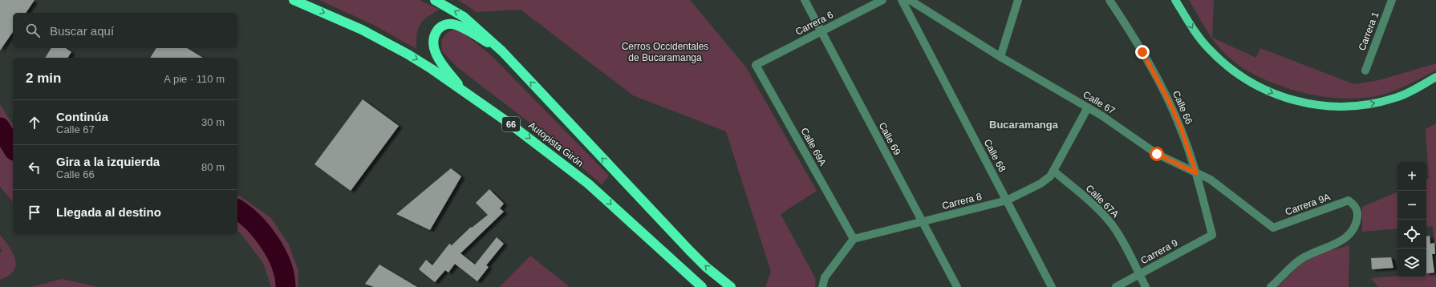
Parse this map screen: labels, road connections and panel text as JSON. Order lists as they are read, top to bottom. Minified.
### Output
{"streets":{"highway":["66","Autopista Girón"],"street":["Carrera 6","Carrera 1","Calle 67","Calle 66","Calle 69","Calle 69A","Calle 68","Carrera 8","Calle 67A","Carrera 9A","Carrera 9"]},"crossings":[["Carrera 6","Calle 69"],["Carrera 6","Calle 69A"],["Calle 67","Calle 66"],["Calle 67","Carrera 8"],["Calle 67","Carrera 9A"],["Calle 66","Carrera 9"],["Calle 69","Carrera 8"],["Calle 69A","Carrera 8"],["Calle 68","Carrera 8"],["Carrera 8","Calle 67A"],["Calle 67A","Carrera 9"]],"districts":["Bucaramanga"],"parks":["Cerros Occidentales de Bucaramanga"],"page":{"search":"Buscar aquí","heading":["2 min","A pie · 110 m"],"list":[["Continúa","Calle 67","30 m"],["Gira a la izquierda","Calle 66","80 m"],"Llegada al destino"],"map_buttons":["+","−"]}}
